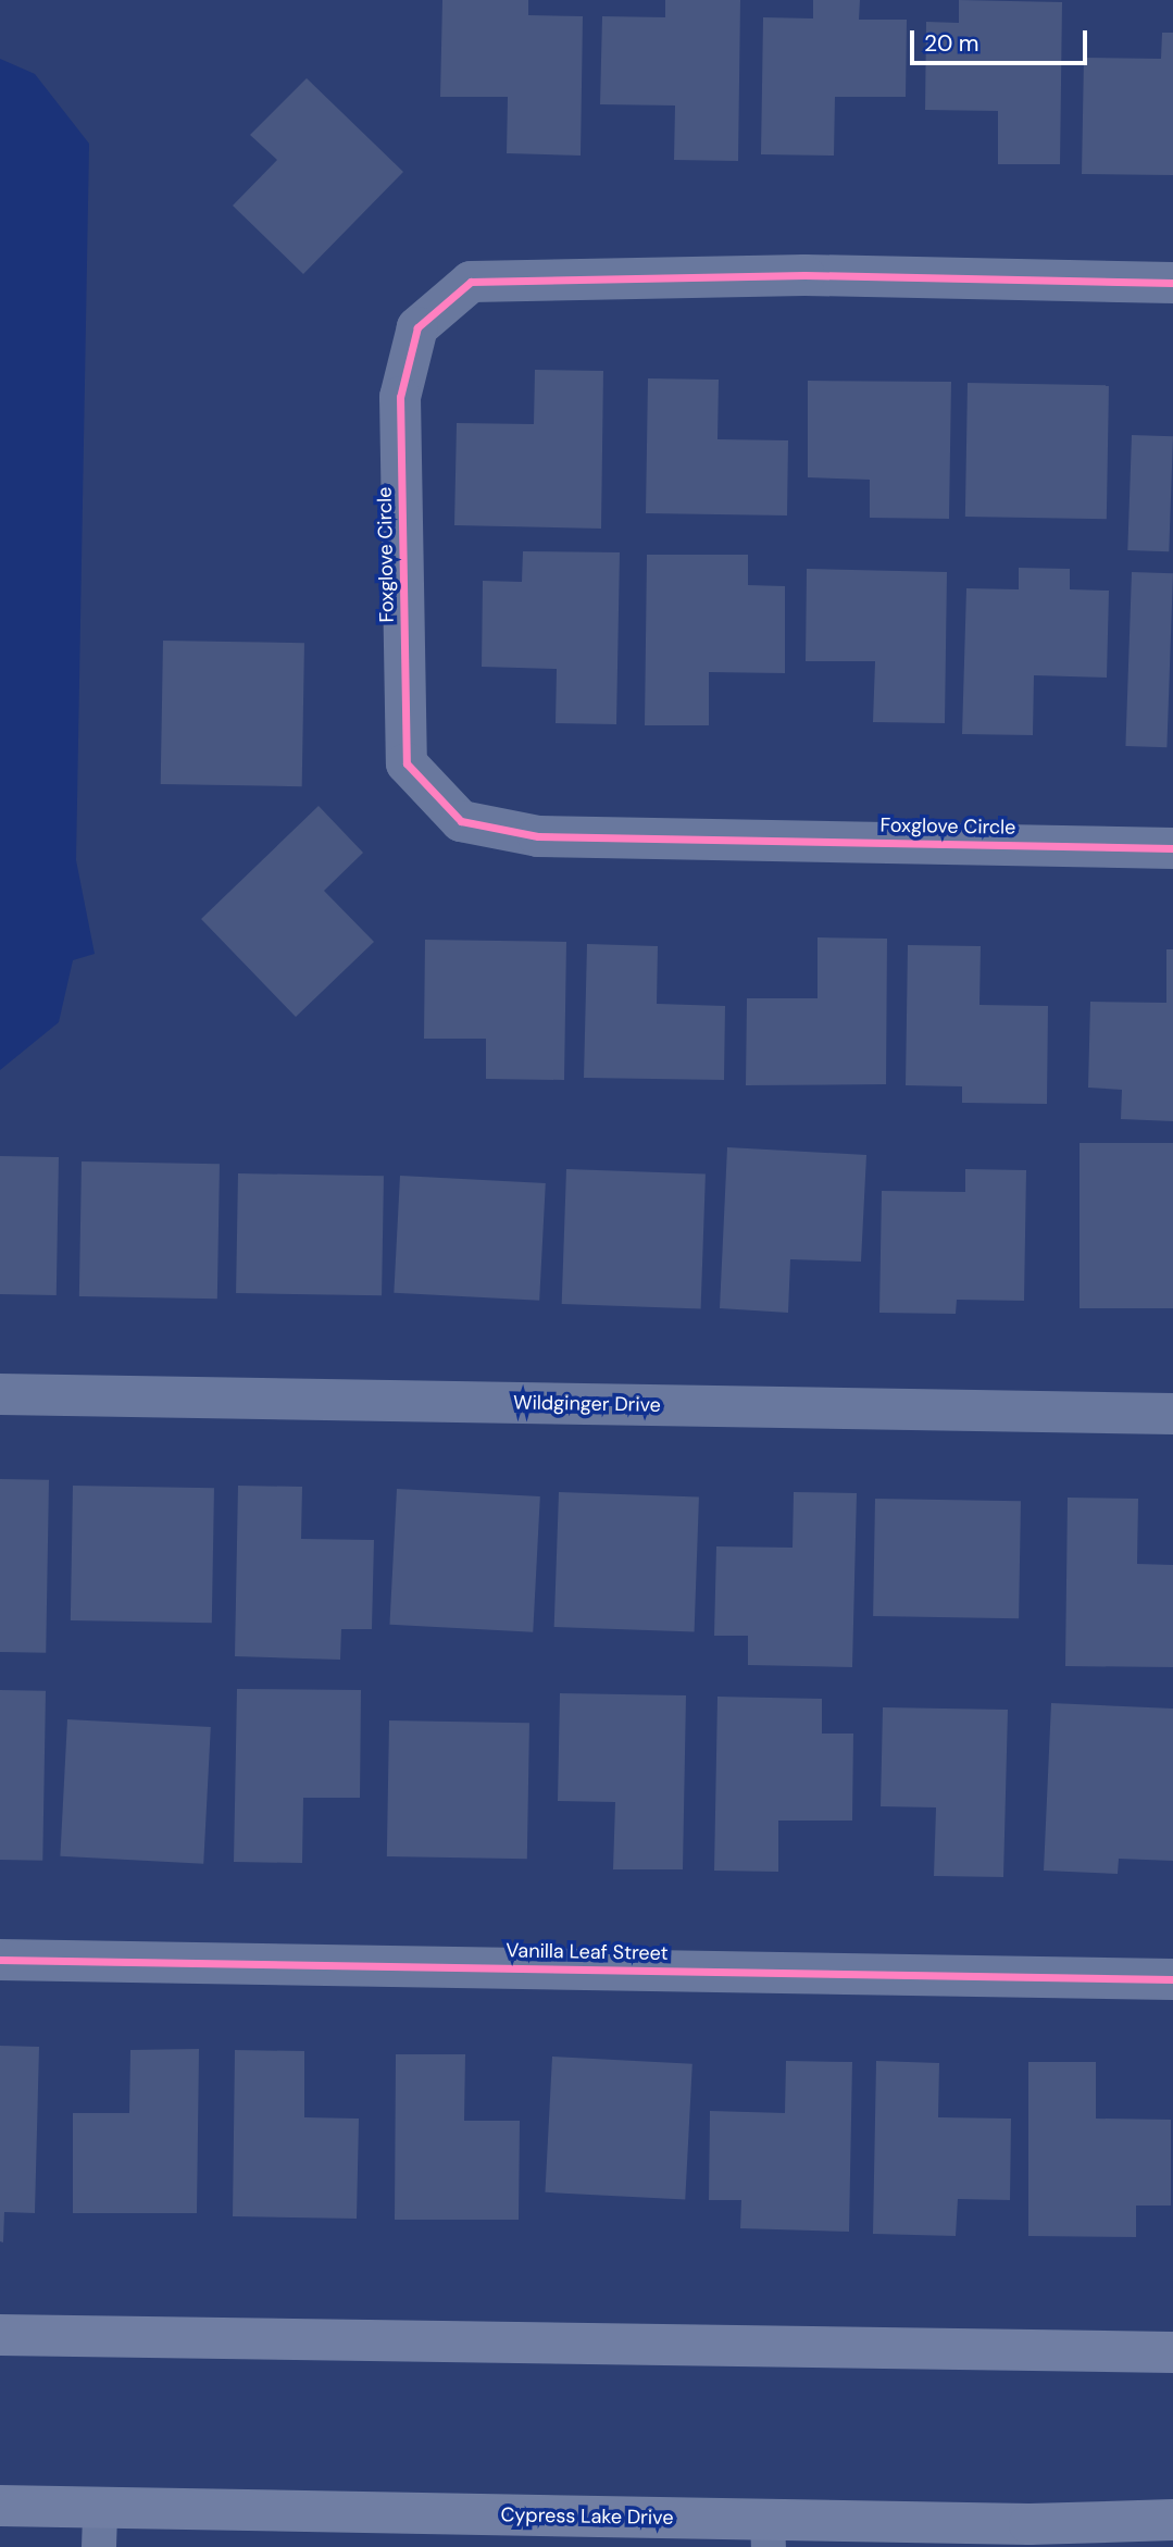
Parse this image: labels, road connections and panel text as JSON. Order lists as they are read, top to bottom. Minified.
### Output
{"streets":{"main road":["Cypress Lake Drive"],"street":["Foxglove Circle","Wildginger Drive","Vanilla Leaf Street"]},"scale_bar":"20 m"}
